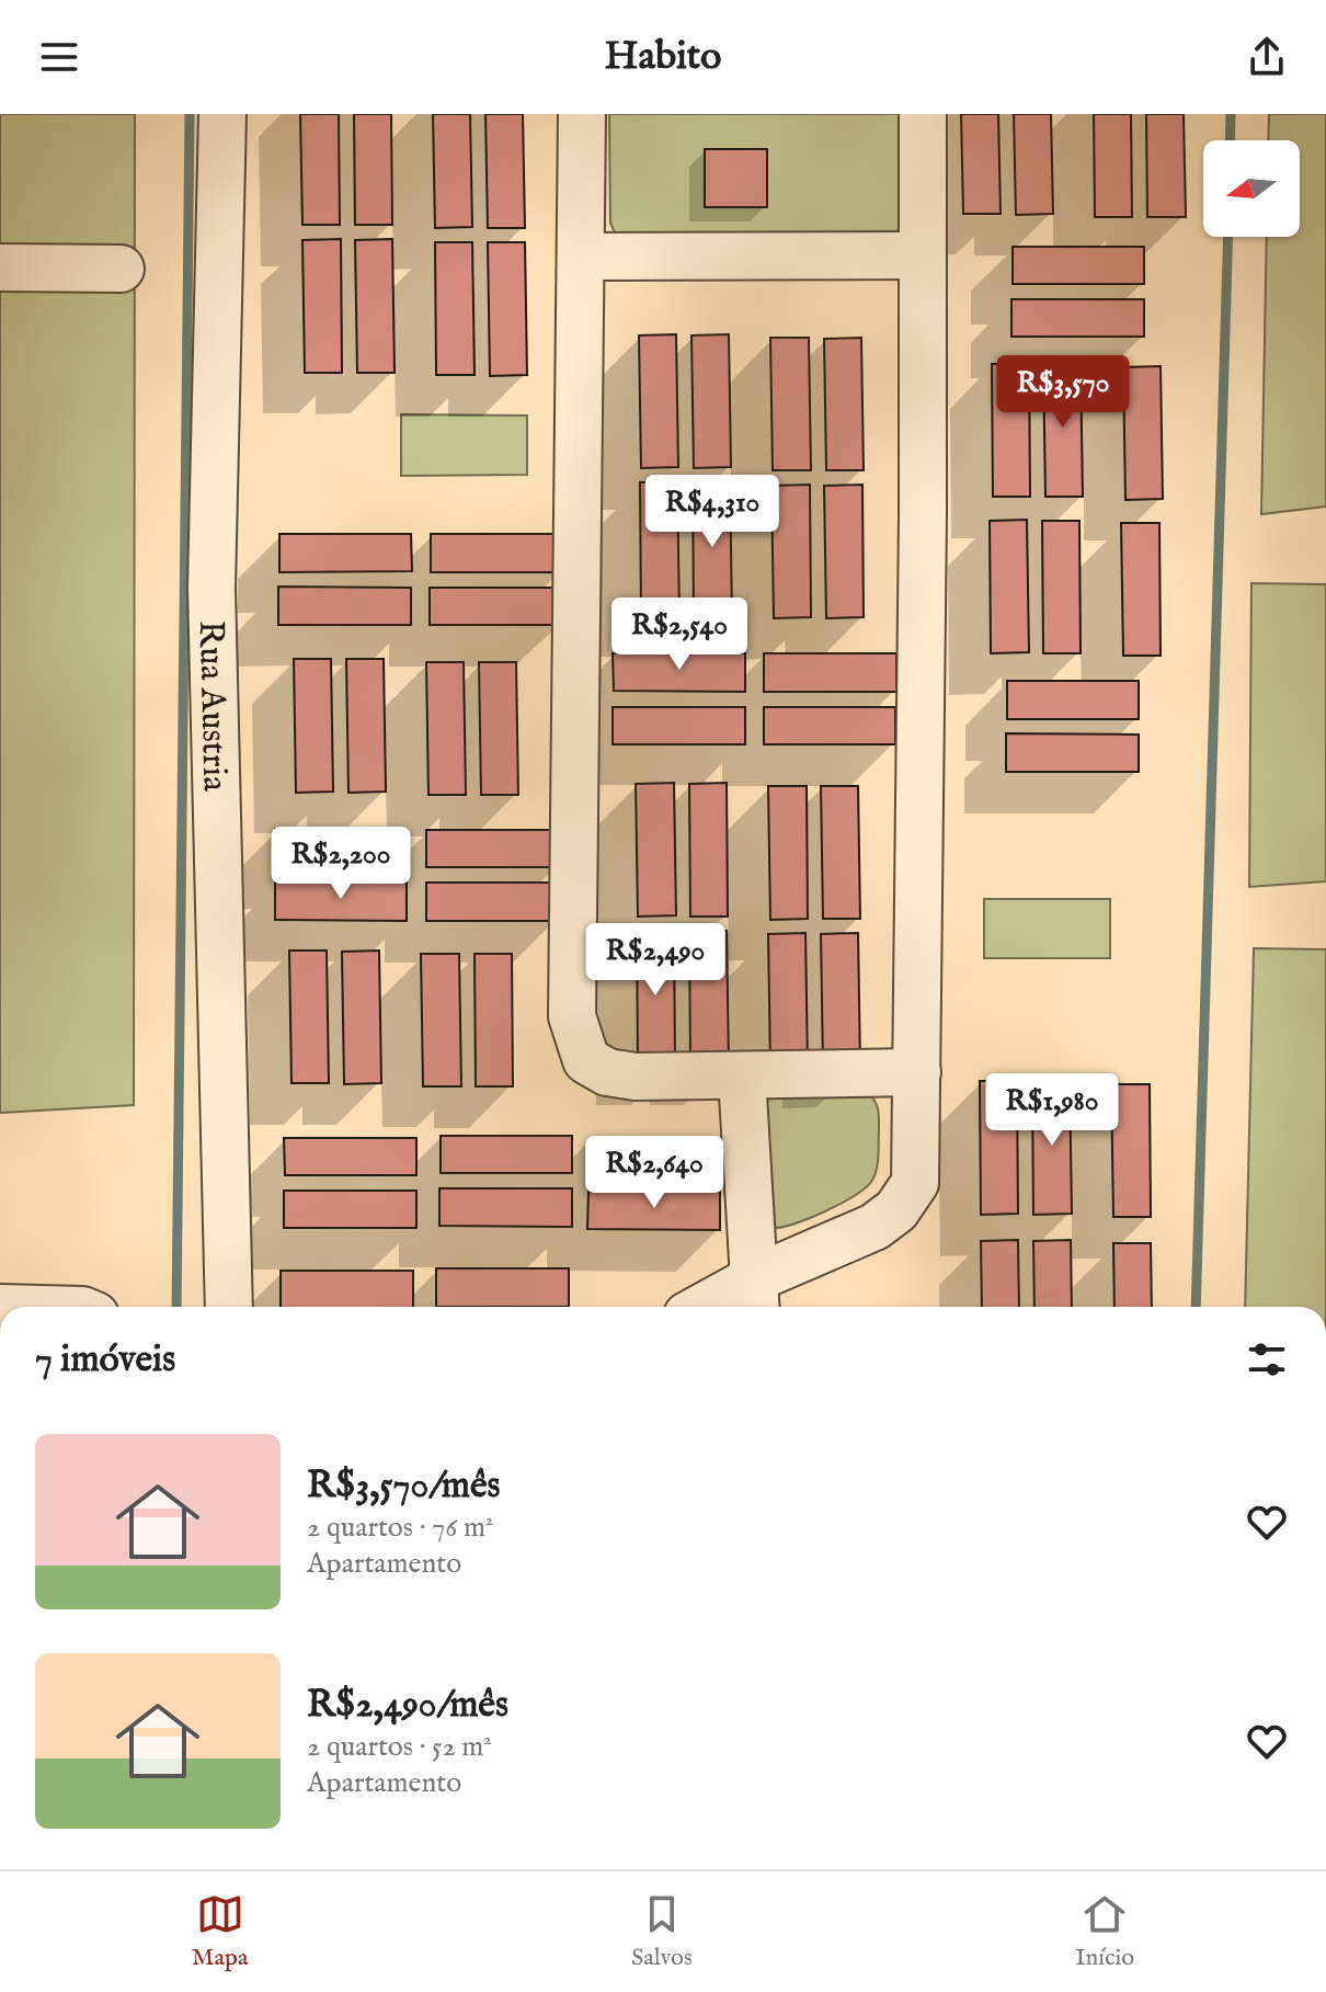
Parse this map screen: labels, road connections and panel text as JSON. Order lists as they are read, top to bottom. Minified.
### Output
{"streets":{"street":["Rua Austria"]},"north":"left","page":{"header":"Habito","price":["R$3,570","R$4,310","R$2,540","R$2,200","R$2,490","R$1,980","R$2,640"],"heading":"7 imóveis","list":[{"name":"R$3,570/mês","note":"2 quartos · 76 m² · Apartamento"},{"name":"R$2,490/mês","note":"2 quartos · 52 m² · Apartamento"}],"tabs":["Mapa","Salvos","Início"]}}
